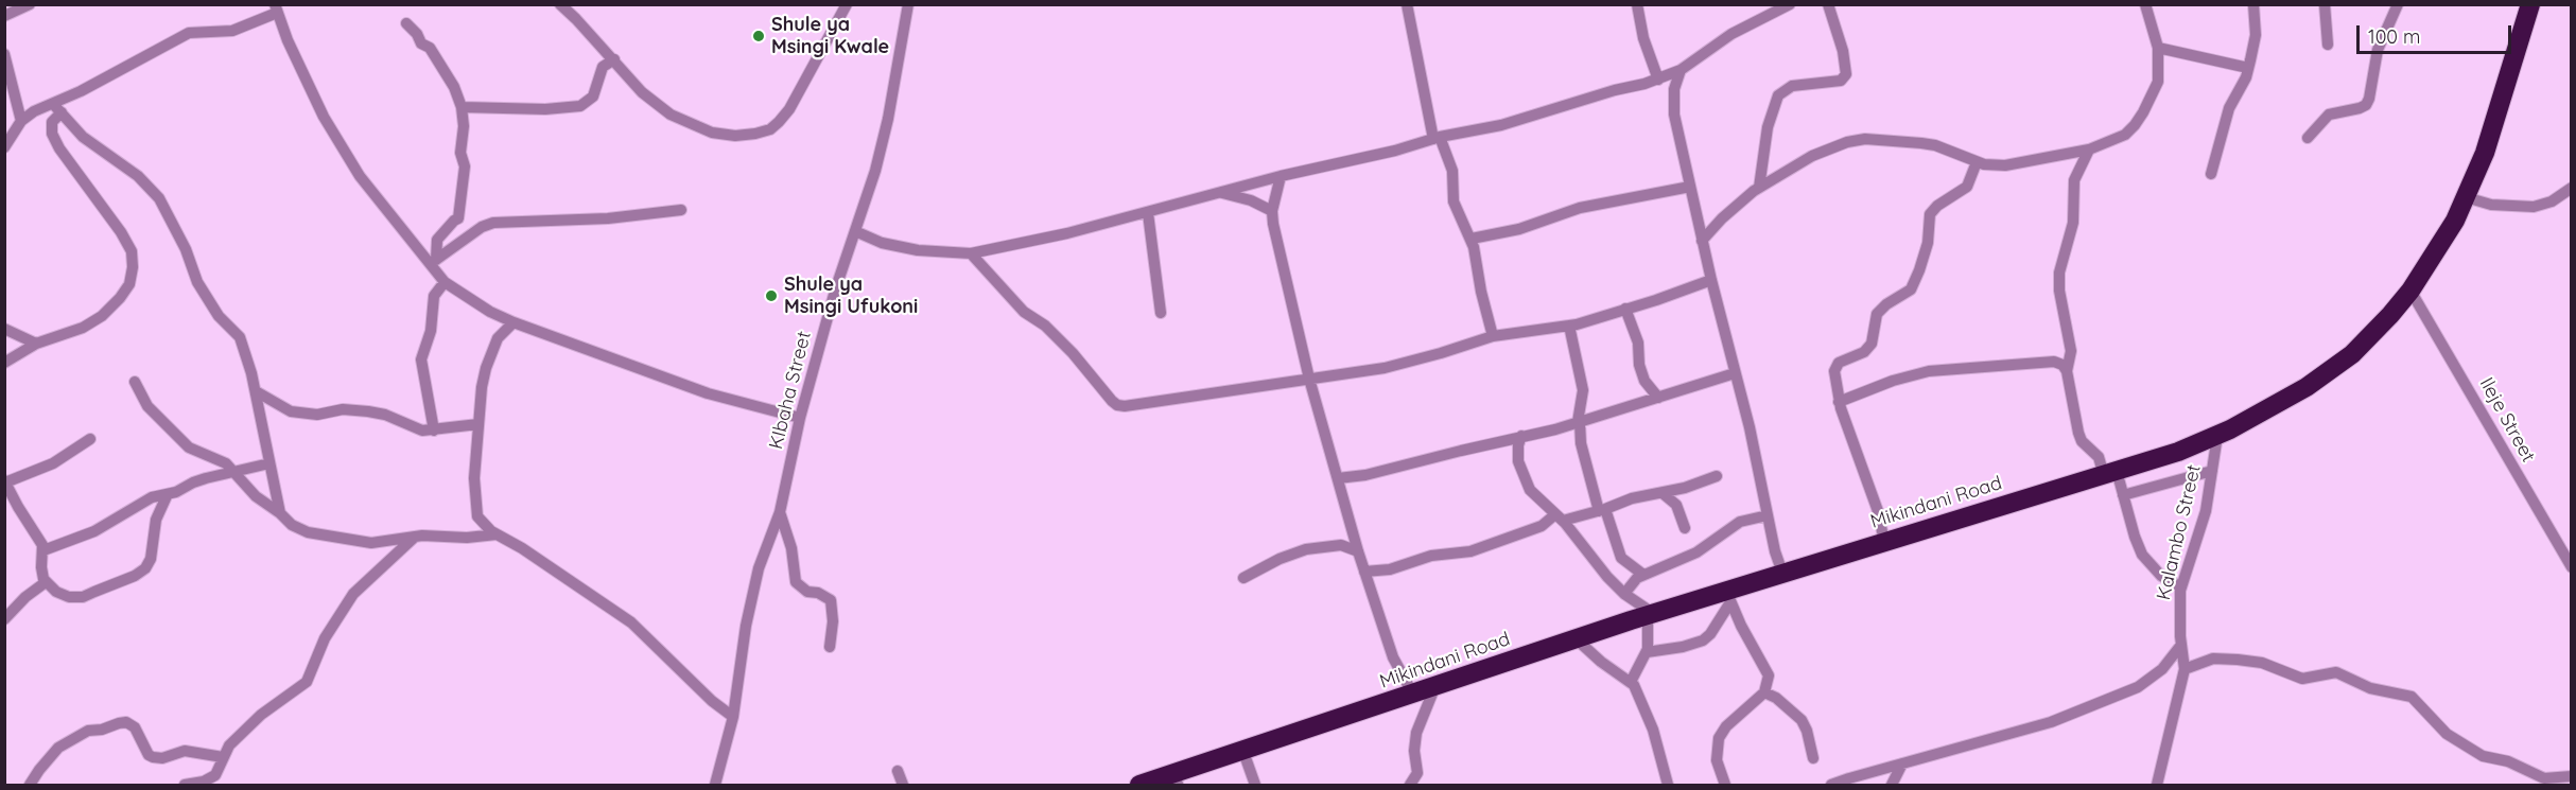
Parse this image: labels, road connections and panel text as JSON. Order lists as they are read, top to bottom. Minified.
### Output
{"streets":{"highway":["Mikindani Road"],"street":["KIbaha Street","Ileje Street","Kalambo Street"]},"crossings":[["Ileje Street","Mikindani Road"],["Mikindani Road","Kalambo Street"]],"places":["Shule ya Msingi Kwale","Shule ya Msingi Ufukoni"],"scale_bar":"100 m"}
